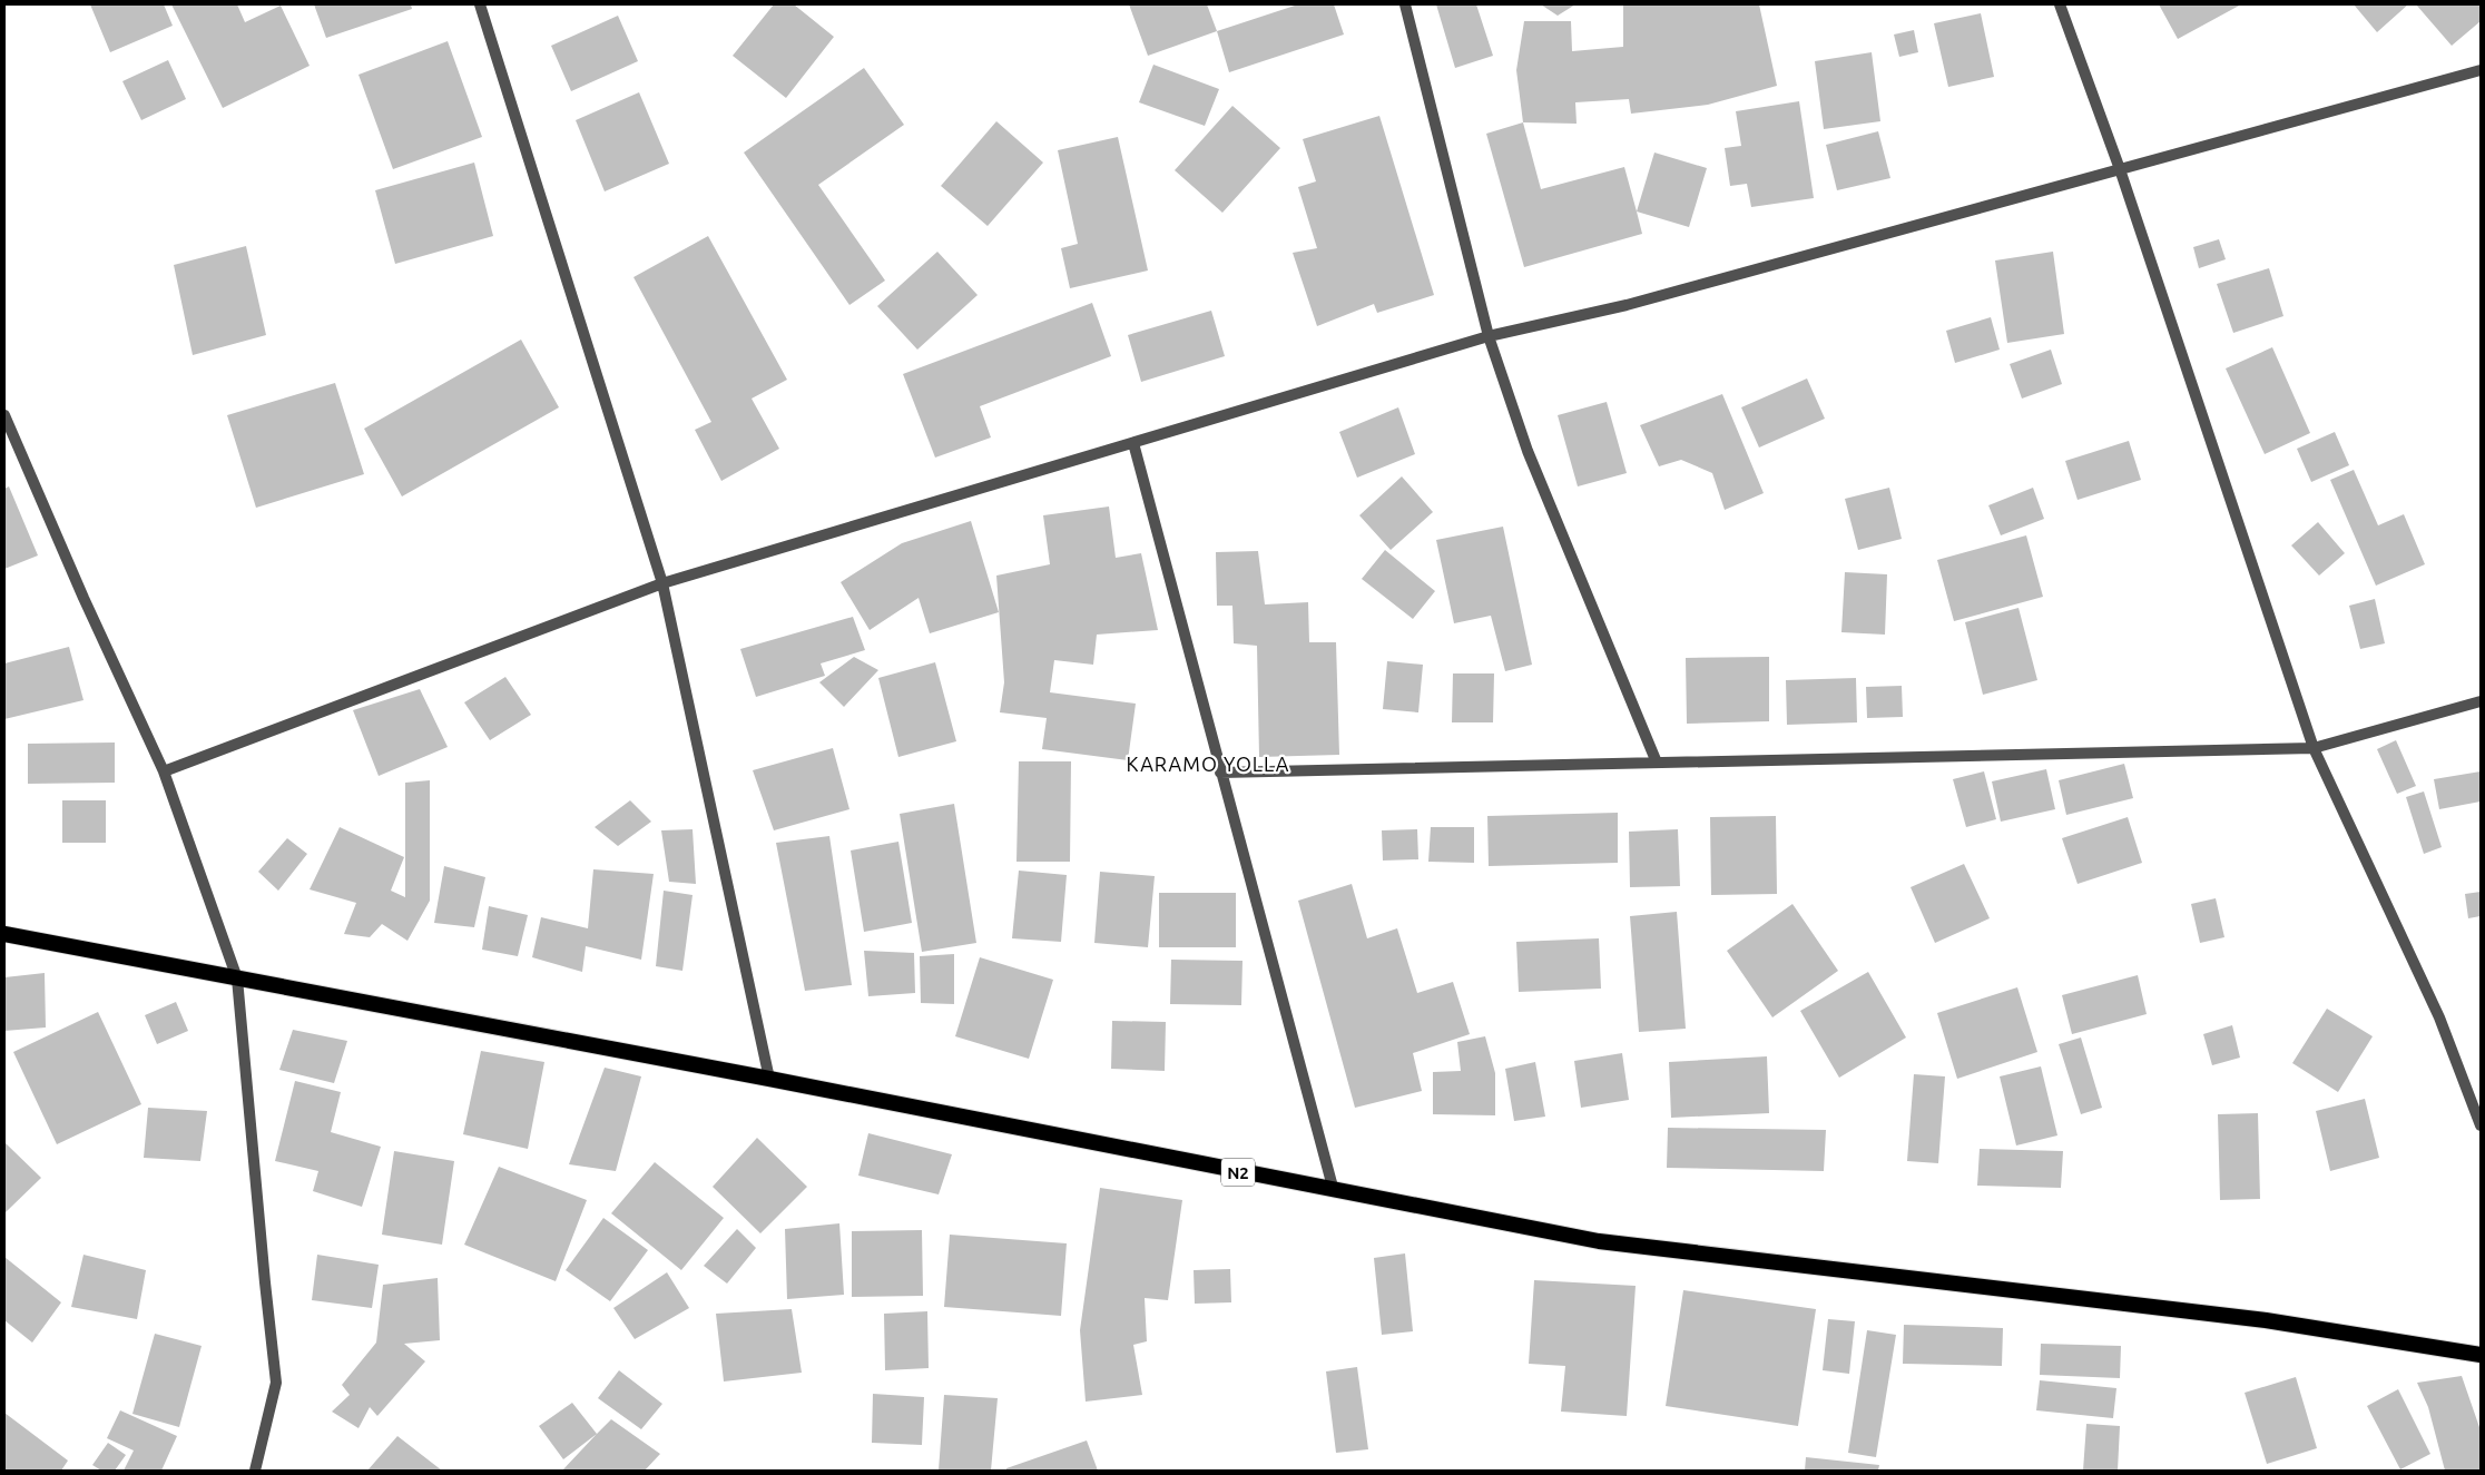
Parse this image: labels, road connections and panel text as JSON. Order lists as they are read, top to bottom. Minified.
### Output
{"streets":{"highway":["N2"]},"districts":["KARAMO YOLLA"]}
